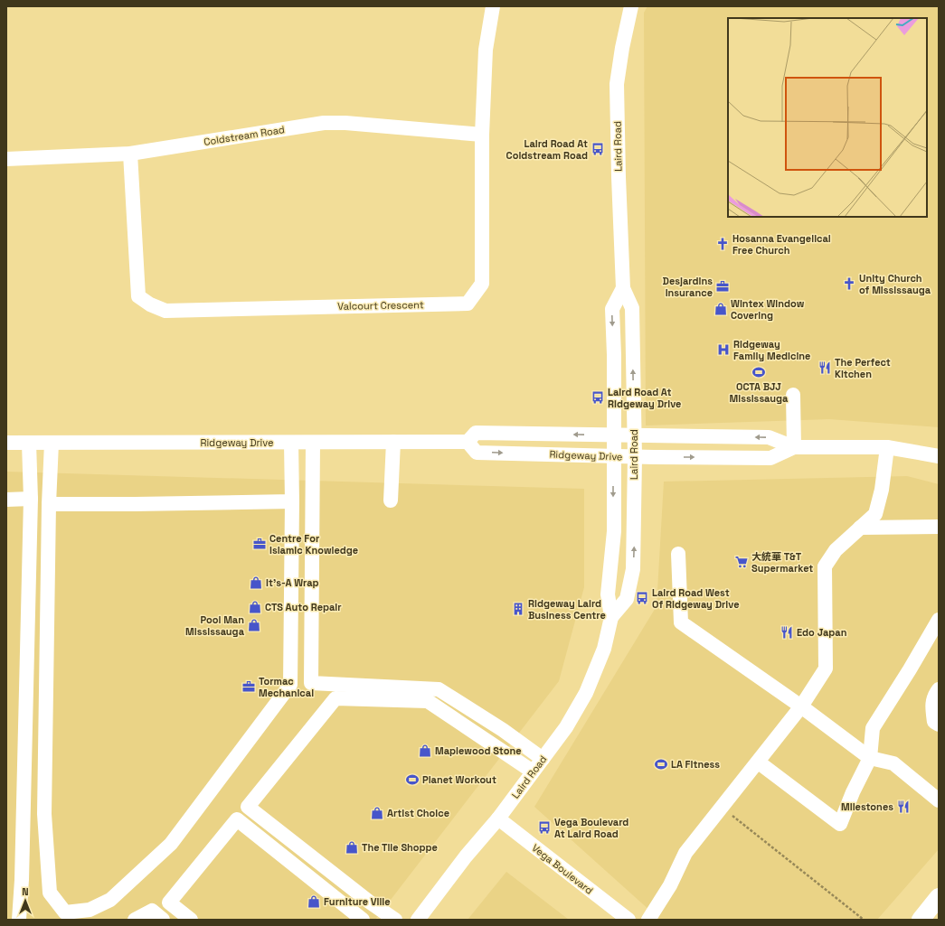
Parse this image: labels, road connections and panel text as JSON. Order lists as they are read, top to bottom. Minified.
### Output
{"streets":{"street":["Coldstream Road","Laird Road","Valcourt Crescent","Ridgeway Drive","Vega Boulevard"]},"crossings":[["Coldstream Road","Valcourt Crescent"],["Laird Road","Ridgeway Drive"],["Laird Road","Vega Boulevard"]],"places":{"bus stop":["Laird Road At Coldstream Road","Laird Road At Ridgeway Drive","Laird Road West Of Ridgeway Drive","Vega Boulevard At Laird Road"],"church":["Hosanna Evangelical Free Church","Unity Church of Mississauga"],"office":["Desjardins Insurance","Centre For Islamic Knowledge","Tormac Mechanical"],"shop":["Wintex Window Covering","It’s-A Wrap","CTS Auto Repair","Pool Man Mississauga","Maplewood Stone","Artist Choice","The Tile Shoppe","Furniture Ville"],"hospital":["Ridgeway Family Medicine"],"restaurant":["The Perfect Kitchen","Edo Japan","Milestones"],"sports":["OCTA BJJ Mississauga","LA Fitness","Planet Workout"],"supermarket":["大統華 T&T Supermarket"],"building":["Ridgeway Laird Business Centre"]},"north":"top"}
